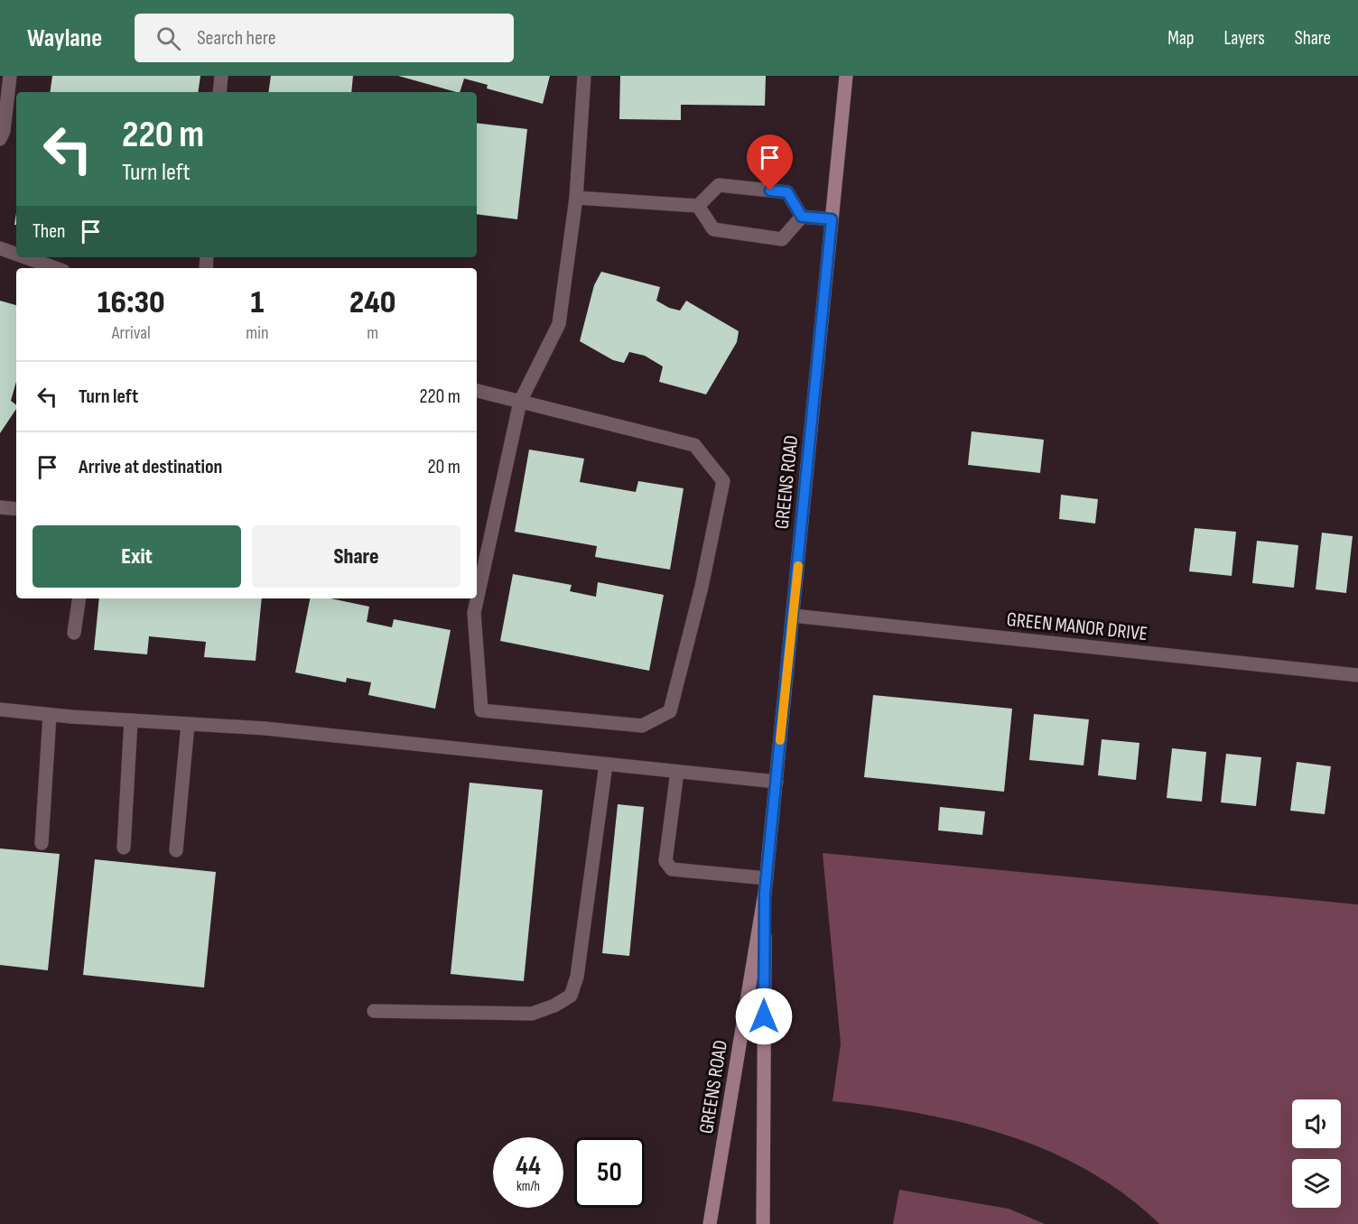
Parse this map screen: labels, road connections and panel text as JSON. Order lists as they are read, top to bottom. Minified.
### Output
{"streets":{"main road":["GREENS ROAD"],"street":["GREEN MANOR DRIVE"]},"crossings":[["GREENS ROAD","GREEN MANOR DRIVE"]],"page":{"header":"Waylane","search":"Search here","nav":["Map","Layers","Share"],"turn":["220 m","Turn left"],"then":"Then","eta":["16:30","Arrival","1","min","240","m"],"list":[{"name":"Turn left","value":"220 m"},{"name":"Arrive at destination","value":"20 m"}],"buttons":["Exit","Share"],"speed":"44 km/h","limit":"50"}}
